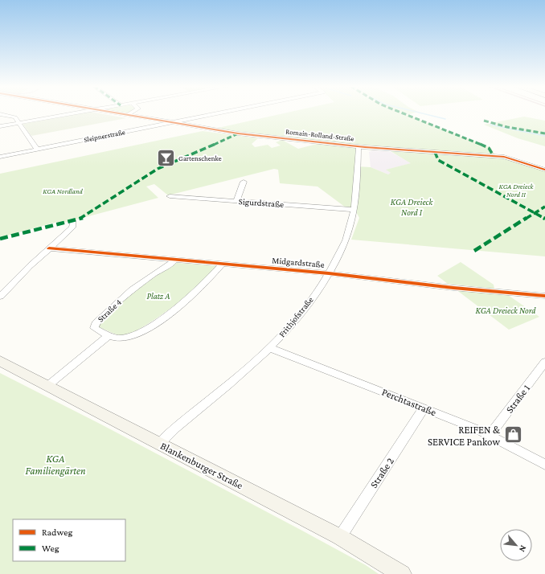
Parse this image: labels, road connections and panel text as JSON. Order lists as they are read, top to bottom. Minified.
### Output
{"streets":{"main road":["Blankenburger Straße"],"street":["Romain-Rolland-Straße","Sleipnerstraße","Sigurdstraße","Midgardstraße","Straße 4","Frithjofstraße","Straße 1","Perchtastraße","Straße 2"]},"crossings":[["Romain-Rolland-Straße","Sleipnerstraße"],["Romain-Rolland-Straße","Frithjofstraße"],["Sigurdstraße","Frithjofstraße"],["Midgardstraße","Straße 4"],["Midgardstraße","Frithjofstraße"],["Straße 4","Blankenburger Straße"],["Frithjofstraße","Perchtastraße"],["Frithjofstraße","Blankenburger Straße"],["Straße 1","Perchtastraße"],["Perchtastraße","Straße 2"],["Blankenburger Straße","Straße 2"]],"parks":["KGA Dreieck Nord II","KGA Nordland","KGA Dreieck Nord I","Platz A","KGA Dreieck Nord","KGA Familiengärten"],"places":{"bar":["Gartenschenke"],"shop":["REIFEN & SERVICE Pankow"]},"legend":["Radweg","Weg"],"north":"bottom right"}
